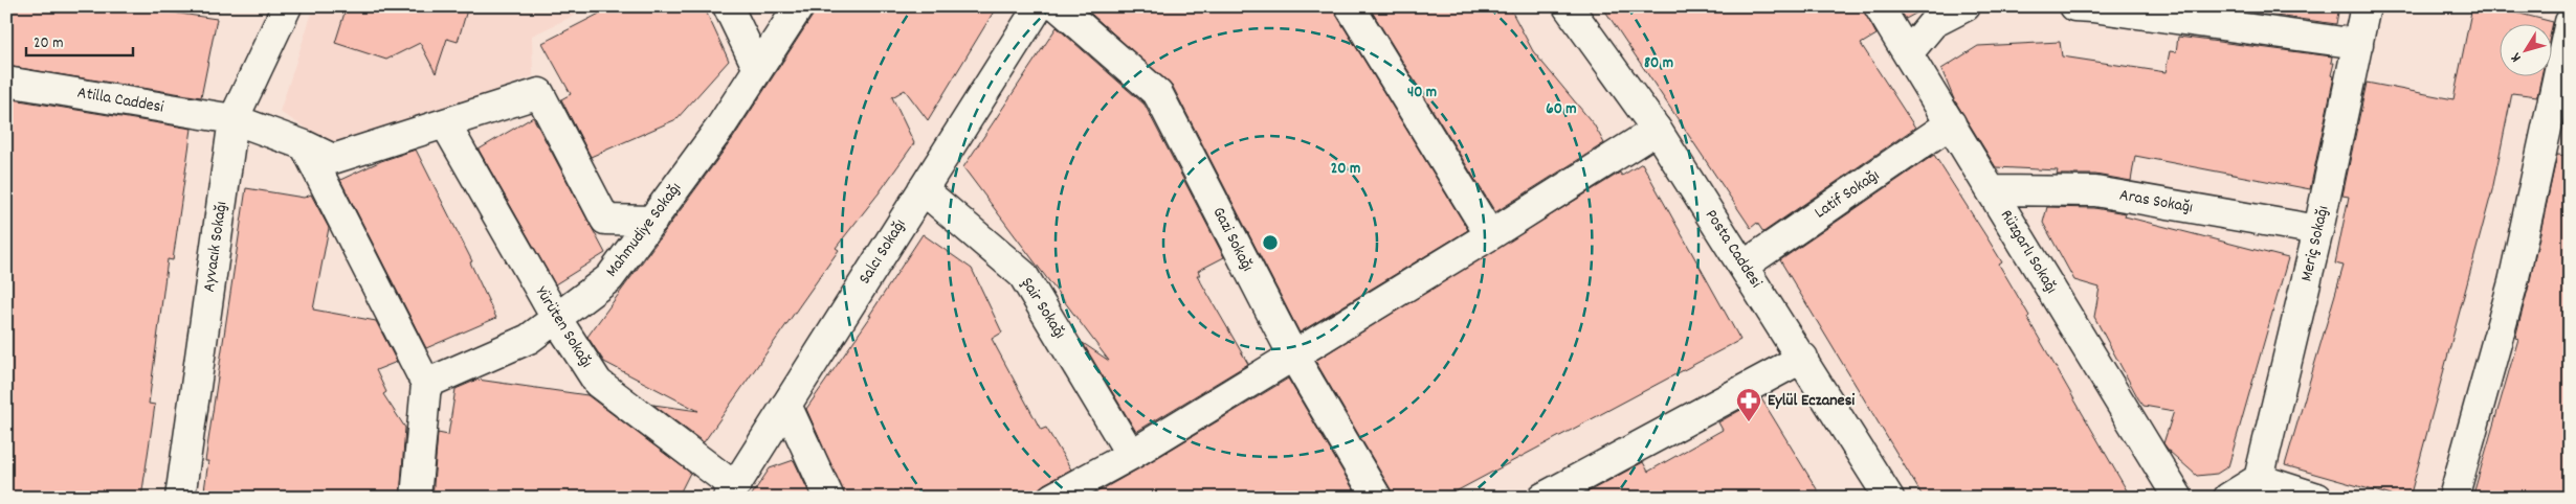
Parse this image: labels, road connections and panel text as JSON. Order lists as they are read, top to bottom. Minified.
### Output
{"streets":{"street":["Atilla Caddesi","Latif Sokağı","Aras Sokağı","Mahmudiye Sokağı","Gazi Sokağı","Meriç Sokağı","Ayvacık Sokağı","Posta Caddesi","Salcı Sokağı","Rüzgarlı Sokağı","Şair Sokağı","Yürüten Sokağı"]},"crossings":[["Atilla Caddesi","Mahmudiye Sokağı"],["Atilla Caddesi","Ayvacık Sokağı"],["Atilla Caddesi","Yürüten Sokağı"],["Latif Sokağı","Posta Caddesi"],["Latif Sokağı","Rüzgarlı Sokağı"],["Aras Sokağı","Meriç Sokağı"],["Aras Sokağı","Rüzgarlı Sokağı"],["Mahmudiye Sokağı","Yürüten Sokağı"],["Salcı Sokağı","Şair Sokağı"],["Salcı Sokağı","Yürüten Sokağı"]],"places":{"pharmacy":["Eylül Eczanesi"]},"scale_bar":"20 m","north":"bottom left","rings":["80 m","40 m","60 m","20 m"]}
